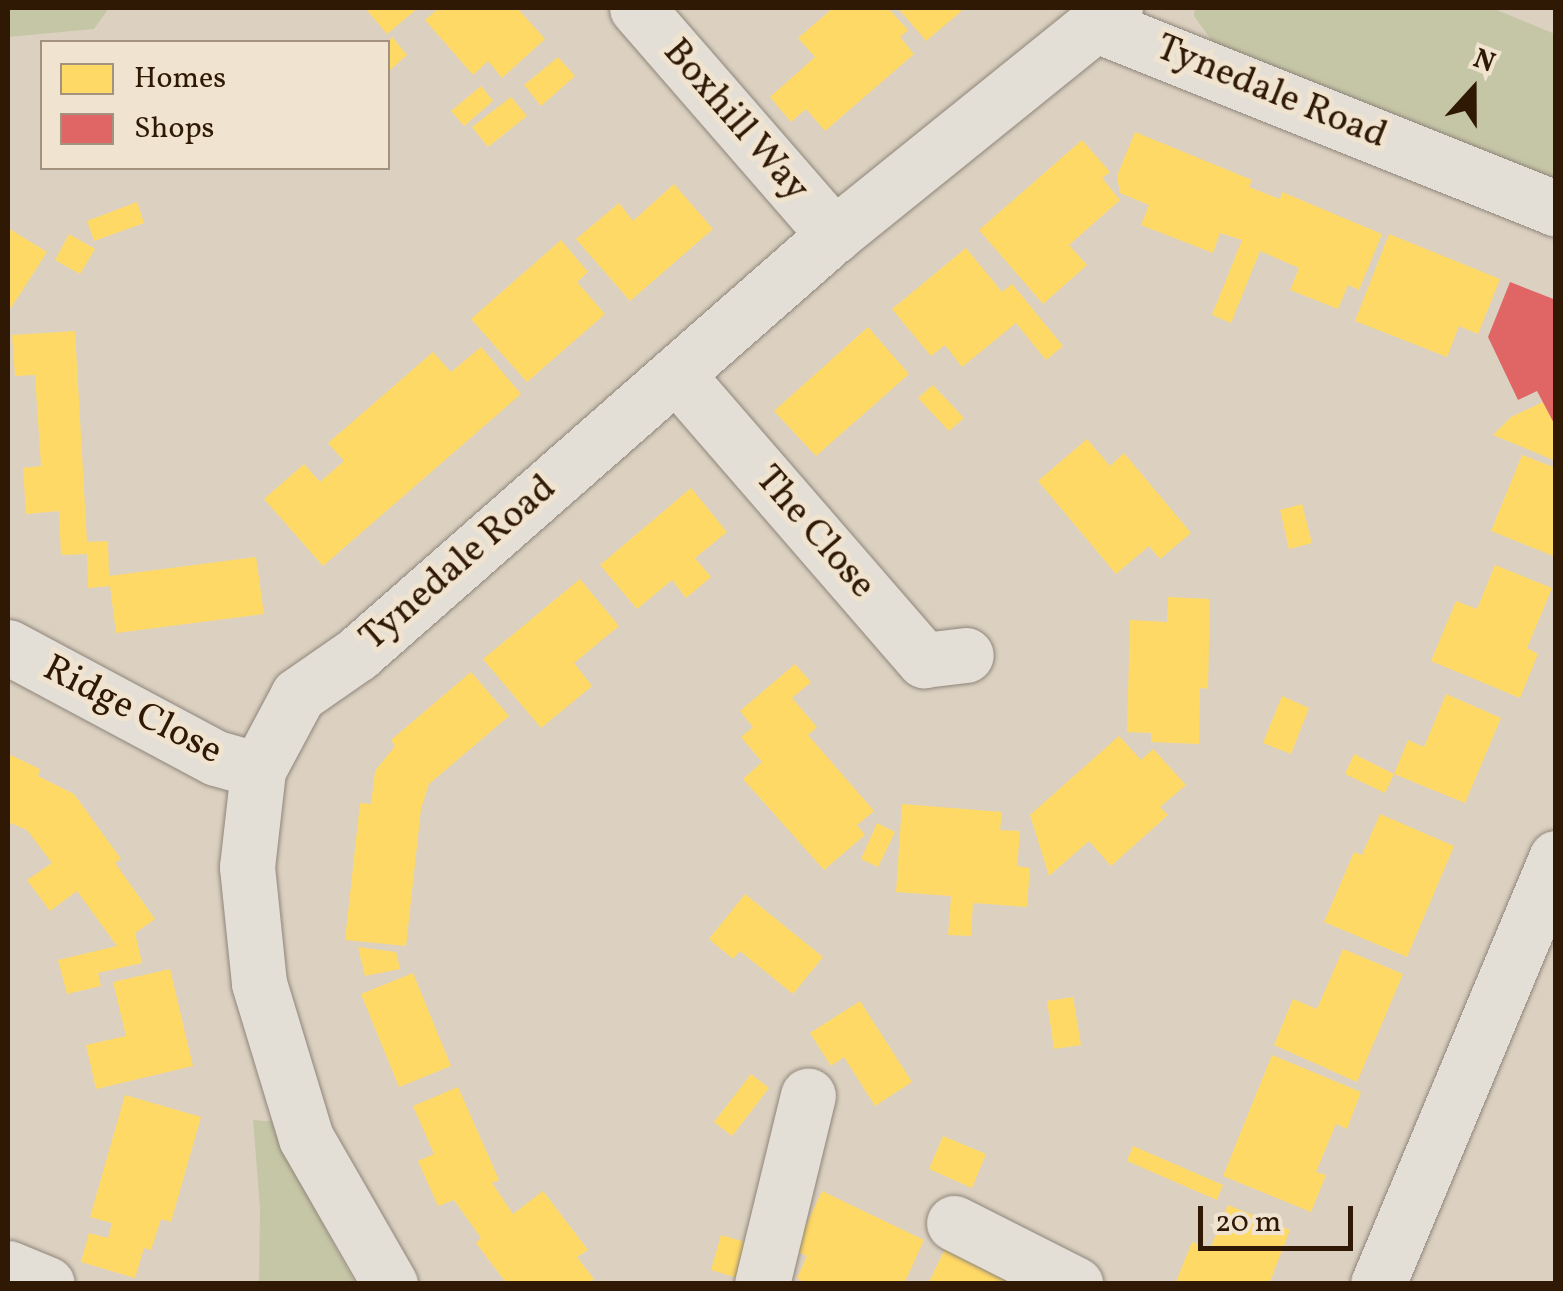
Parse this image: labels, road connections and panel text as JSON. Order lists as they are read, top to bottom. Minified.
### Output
{"streets":{"street":["Tynedale Road","Boxhill Way","The Close","Ridge Close"]},"crossings":[["Tynedale Road","Boxhill Way"],["Tynedale Road","The Close"],["Tynedale Road","Ridge Close"]],"legend":["Homes","Shops"],"scale_bar":"20 m","north":"top"}
